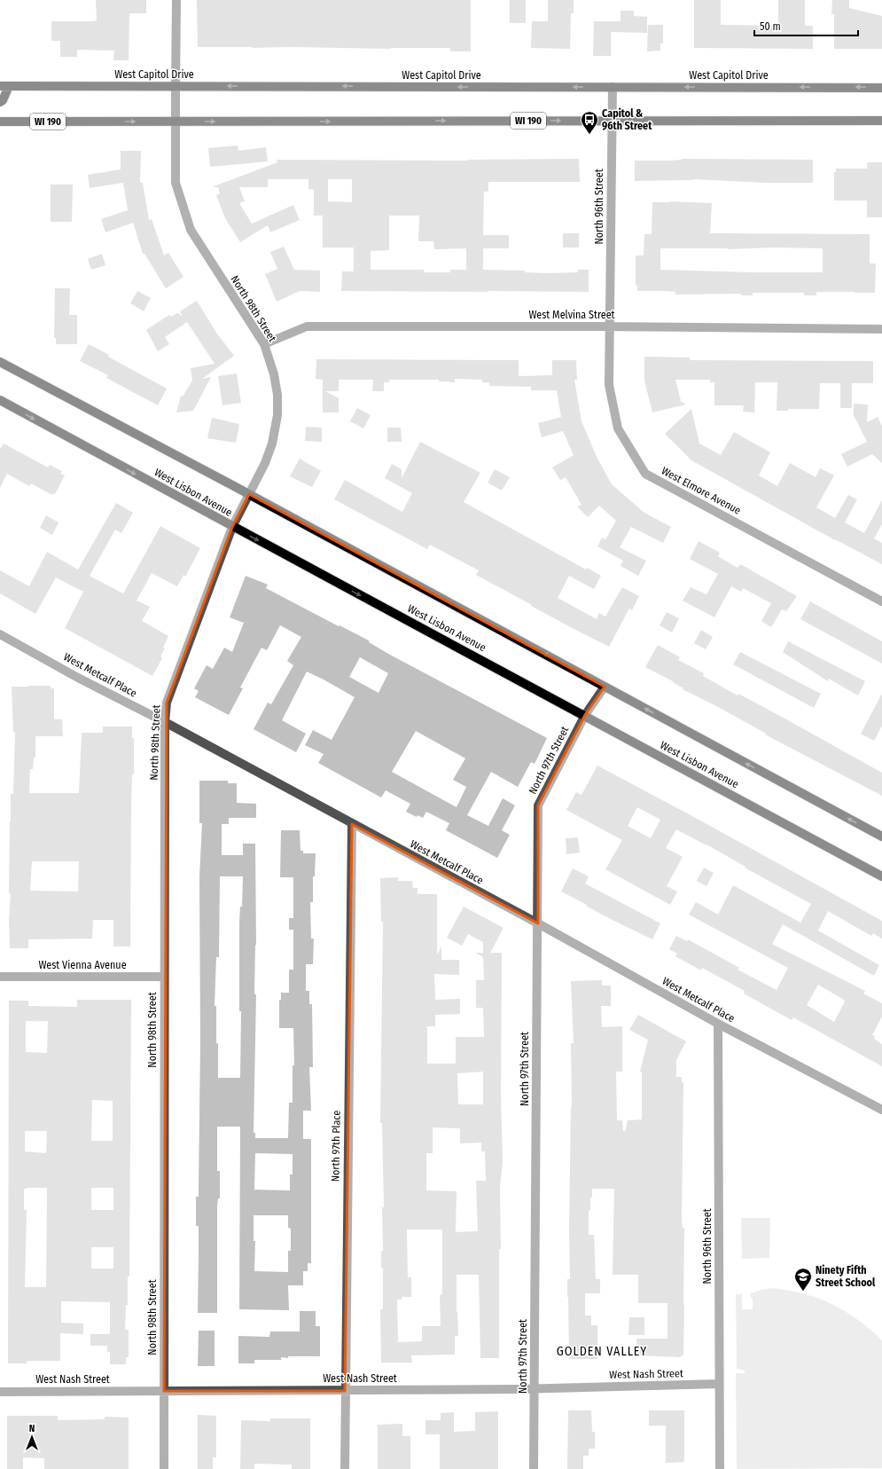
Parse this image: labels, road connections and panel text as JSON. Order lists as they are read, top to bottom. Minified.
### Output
{"streets":{"main road":["West Capitol Drive","WI 190","West Lisbon Avenue"],"street":["North 96th Street","North 98th Street","West Melvina Street","West Elmore Avenue","West Metcalf Place","North 97th Street","West Vienna Avenue","North 97th Place","West Nash Street"]},"crossings":[["West Capitol Drive","North 96th Street"],["West Capitol Drive","North 98th Street"],["WI 190","North 96th Street"],["WI 190","North 98th Street"],["North 96th Street","West Melvina Street"],["North 96th Street","West Elmore Avenue"],["North 96th Street","West Metcalf Place"],["North 96th Street","West Nash Street"],["North 98th Street","West Melvina Street"],["North 98th Street","West Lisbon Avenue"],["North 98th Street","West Metcalf Place"],["North 98th Street","West Vienna Avenue"],["North 98th Street","West Nash Street"],["West Melvina Street","West Elmore Avenue"],["West Lisbon Avenue","North 97th Street"],["West Metcalf Place","North 97th Street"],["West Metcalf Place","North 97th Place"],["North 97th Street","West Nash Street"],["North 97th Place","West Nash Street"]],"districts":["GOLDEN VALLEY"],"places":{"bus stop":["Capitol & 96th Street"],"school or university":["Ninety Fifth Street School"]},"scale_bar":"50 m","north":"top"}
